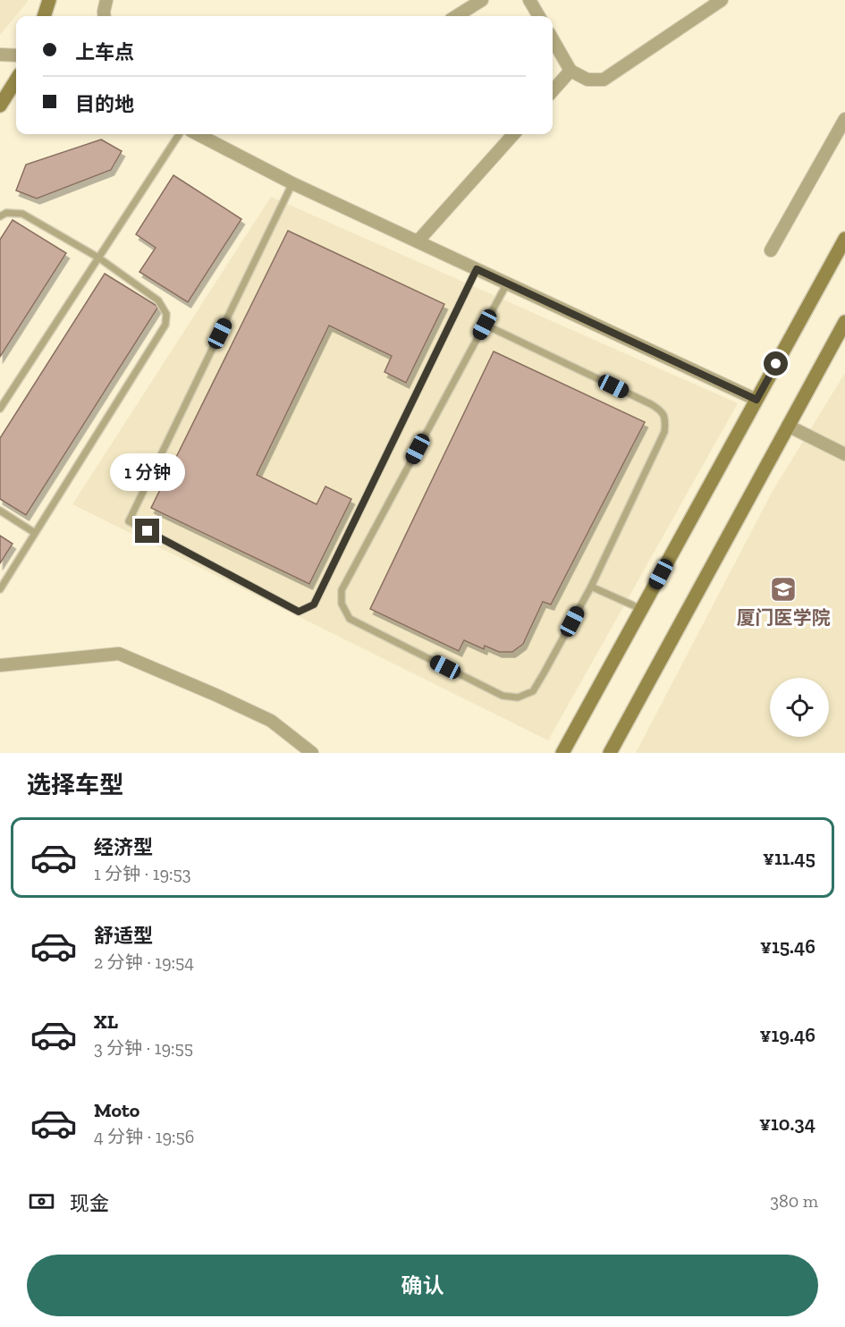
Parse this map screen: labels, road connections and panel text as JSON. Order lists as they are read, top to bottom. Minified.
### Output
{"places":{"school or university":["厦门医学院"]},"page":{"banner":["上车点","目的地"],"bubble":"1 分钟","heading":"选择车型","list":[{"name":"经济型","note":"1 分钟 · 19:53","value":"¥11.45"},{"name":"舒适型","note":"2 分钟 · 19:54","value":"¥15.46"},{"name":"XL","note":"3 分钟 · 19:55","value":"¥19.46"},{"name":"Moto","note":"4 分钟 · 19:56","value":"¥10.34"}],"pay":["现金","380 m"],"buttons":"确认"}}
